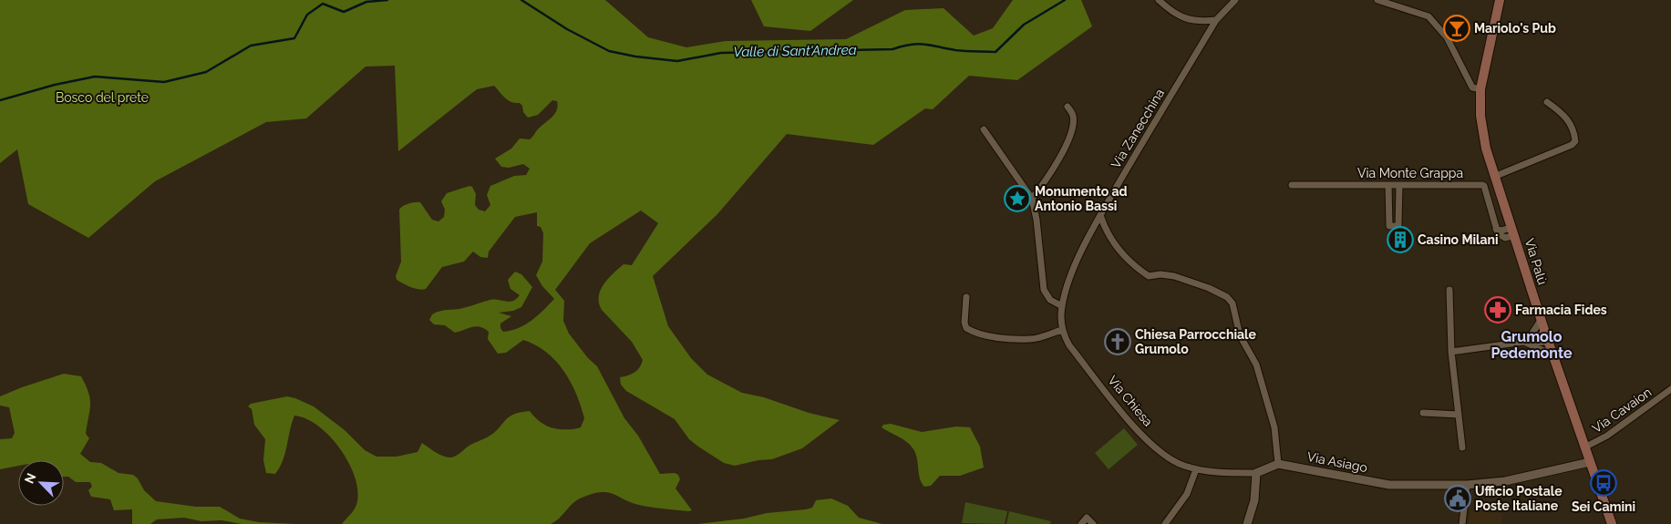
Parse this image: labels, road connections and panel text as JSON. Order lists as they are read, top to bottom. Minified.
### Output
{"streets":{"main road":["Via Palù"],"street":["Via Zanecchina","Via Monte Grappa","Via Chiesa","Via Cavaion","Via Asiago"]},"crossings":[["Via Zanecchina","Via Chiesa"],["Via Monte Grappa","Via Palù"],["Via Palù","Via Cavaion"],["Via Palù","Via Asiago"]],"districts":["Grumolo Pedemonte"],"water":["Valle di Sant'Andrea"],"parks":["Bosco del prete"],"places":{"bar":["Mariolo's Pub"],"place":["Monumento ad Antonio Bassi"],"building":["Casino Milani"],"pharmacy":["Farmacia Fides"],"church":["Chiesa Parrocchiale Grumolo"],"bus stop":["Sei Camini"],"public building":["Ufficio Postale Poste Italiane"]},"north":"top left"}
